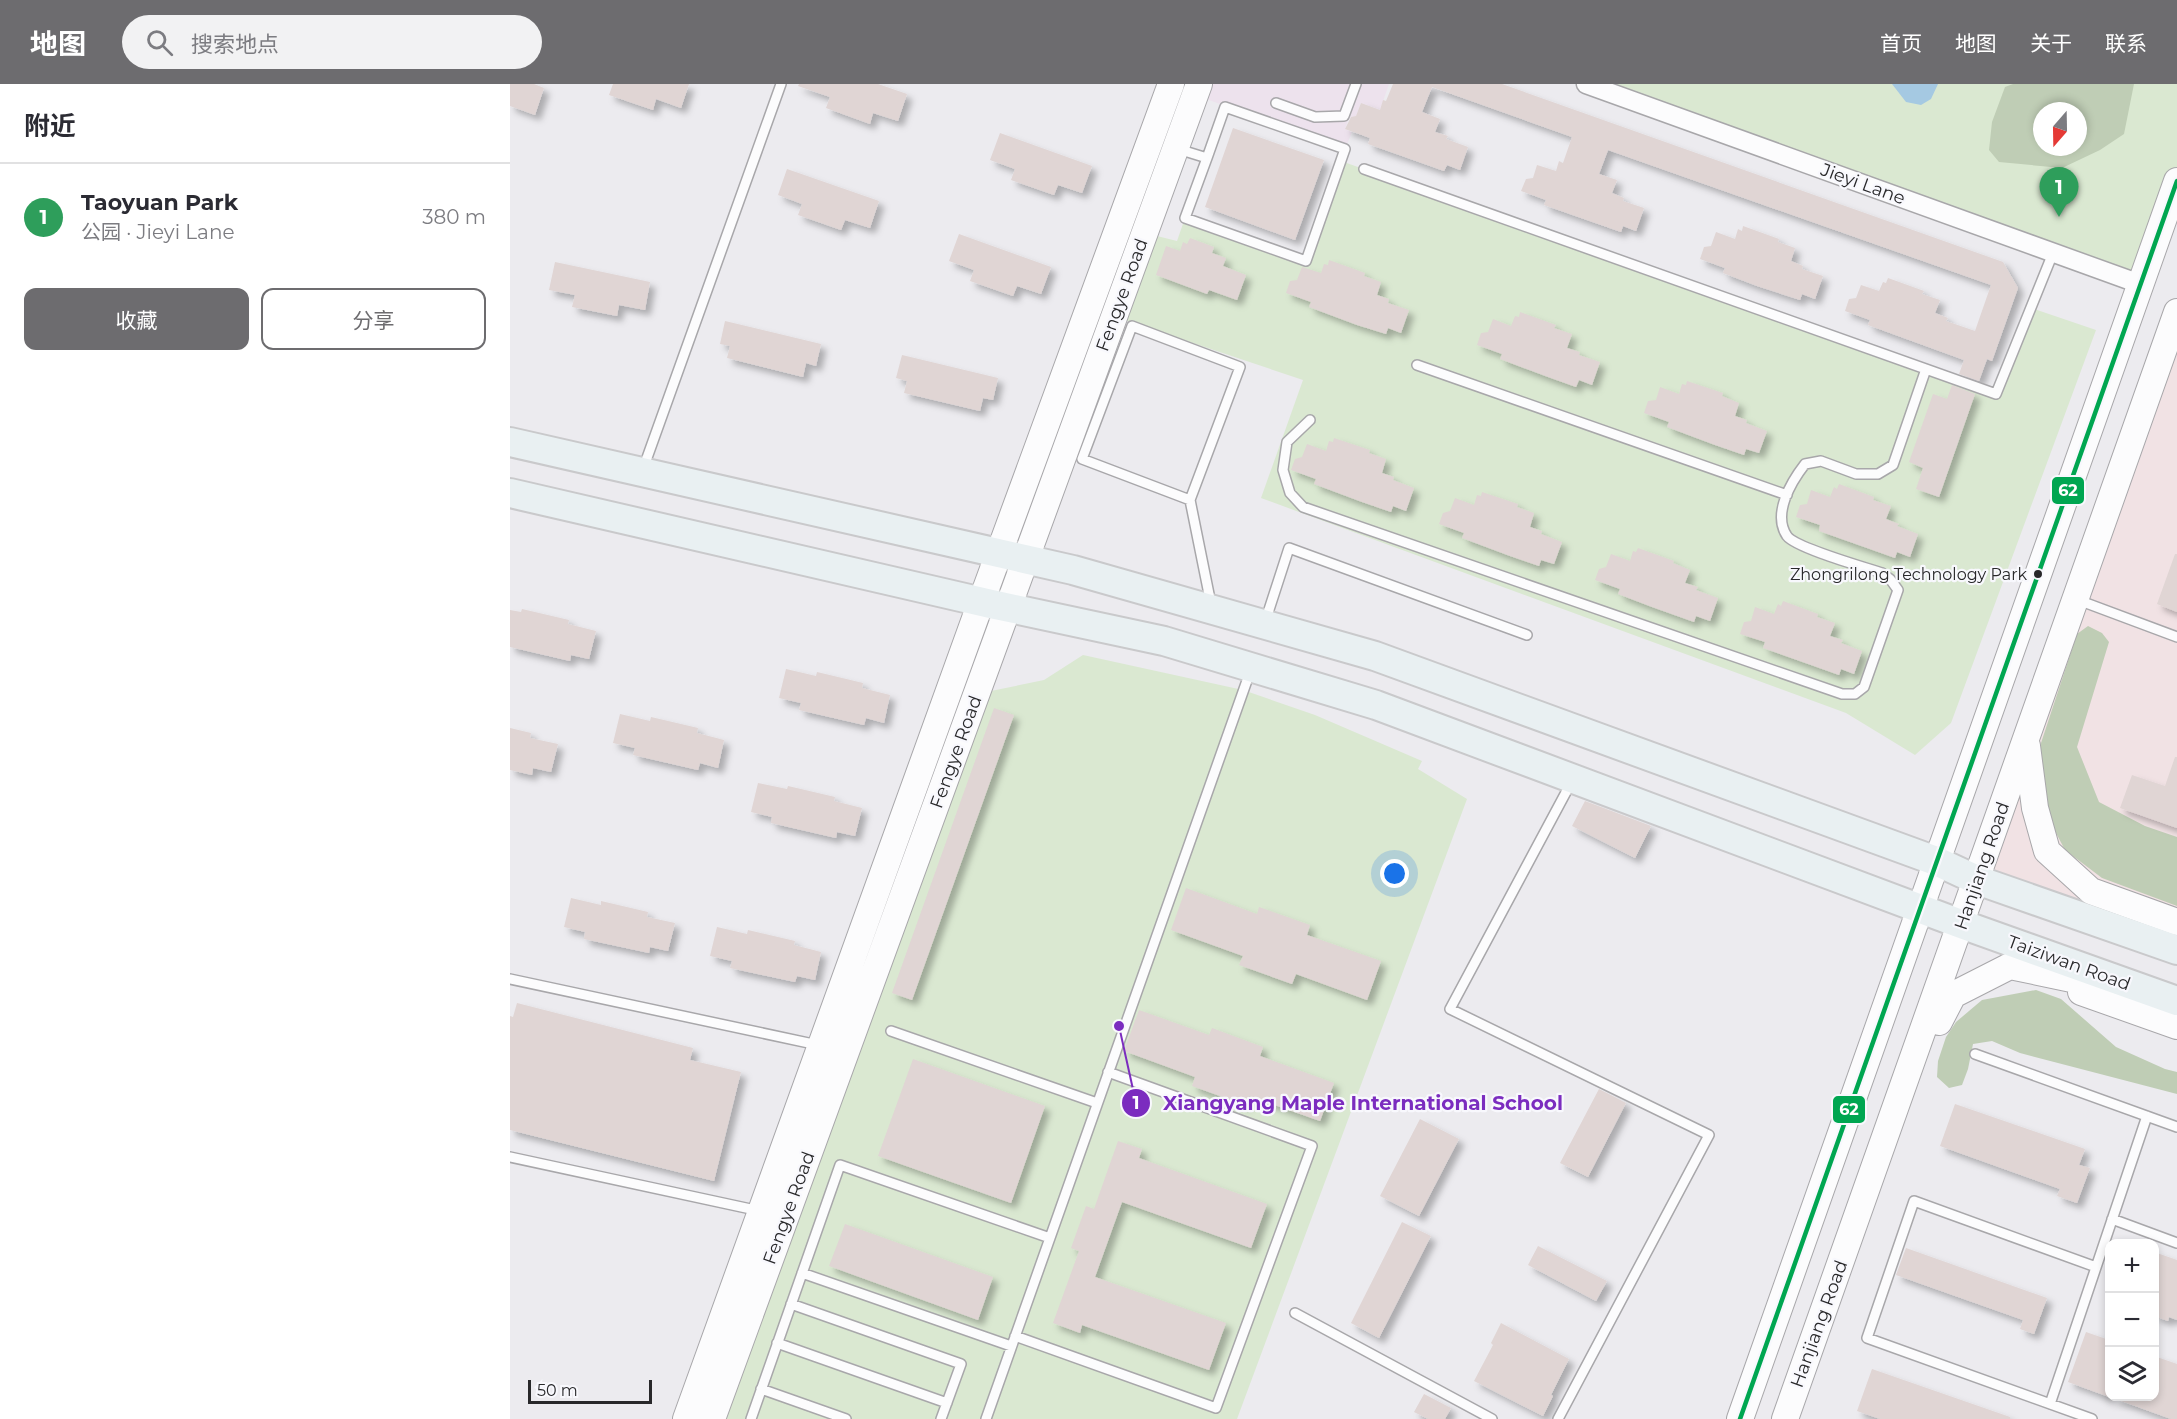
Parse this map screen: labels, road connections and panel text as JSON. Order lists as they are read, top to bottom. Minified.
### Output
{"streets":{"main road":["Taiziwan Road"],"street":["Jieyi Lane","Fengye Road","Hanjiang Road"]},"crossings":[["Fengye Road","Taiziwan Road"],["Hanjiang Road","Taiziwan Road"]],"places":["Zhongrilong Technology Park","Xiangyang Maple International School"],"lines":["transit line 62"],"scale_bar":"50 m","north":"bottom","page":{"header":"地图","search":"搜索地点","nav":["首页","地图","关于","联系"],"heading":"附近","list":[{"mark":"1","name":"Taoyuan Park","note":"公园 · Jieyi Lane","value":"380 m"}],"pins":"1","buttons":["收藏","分享"],"map_buttons":["+","−"],"scale":"50 m"}}
